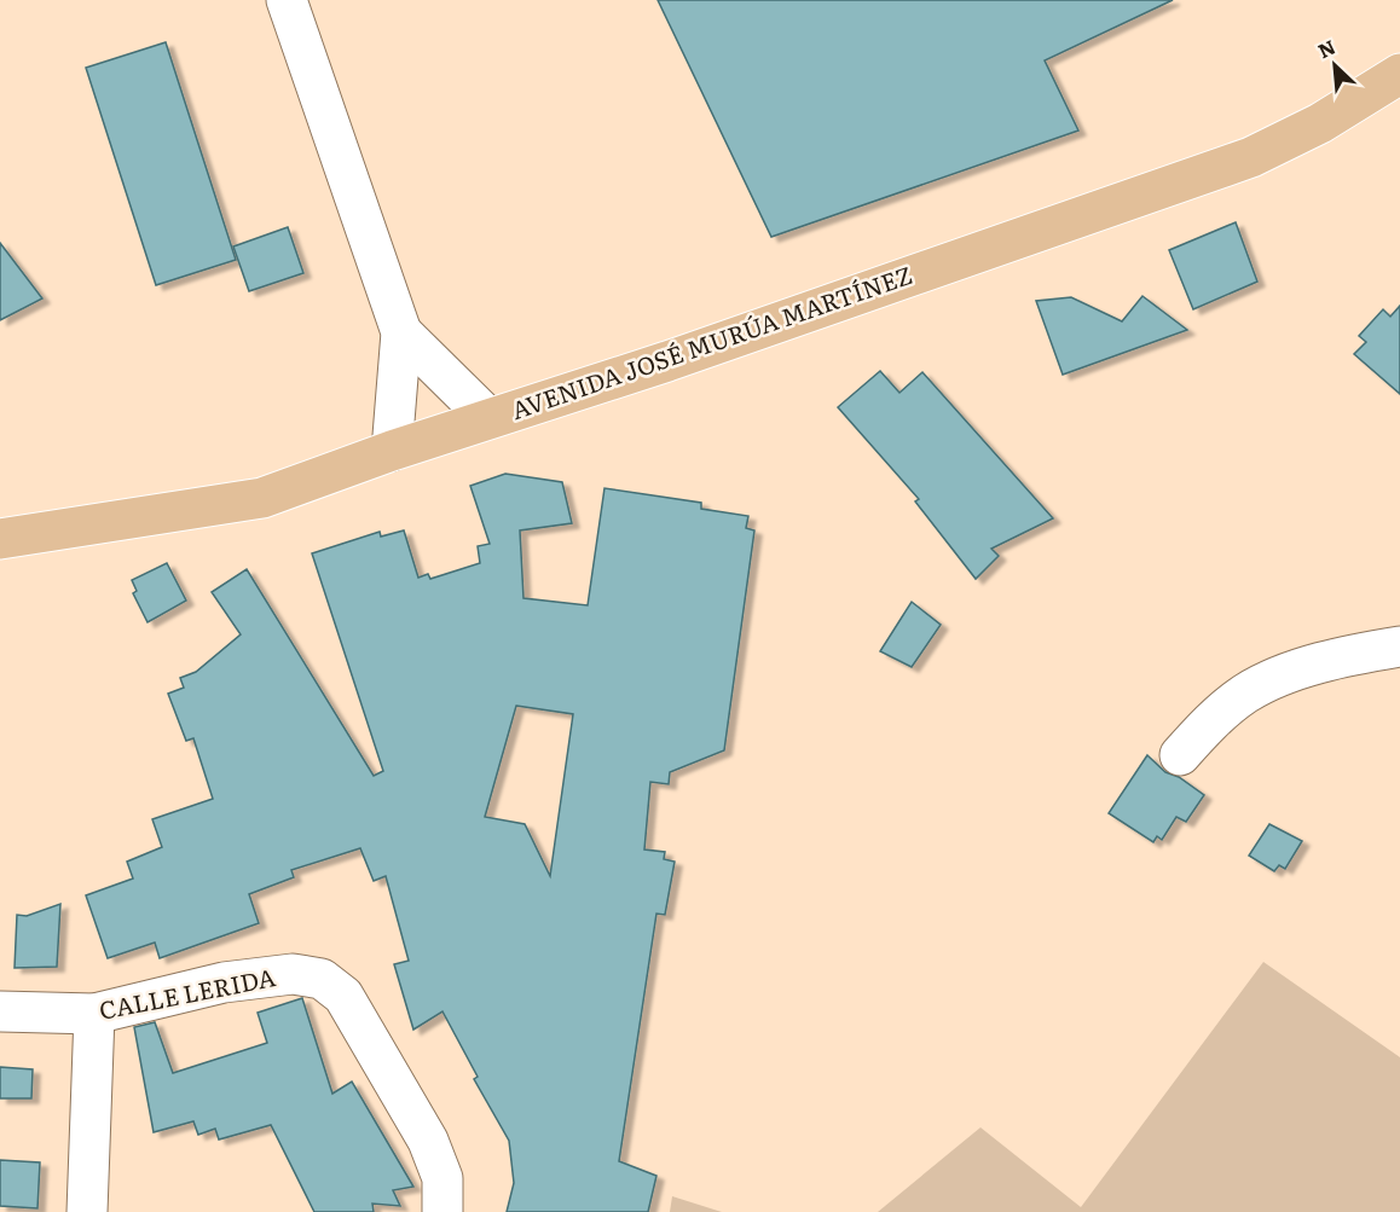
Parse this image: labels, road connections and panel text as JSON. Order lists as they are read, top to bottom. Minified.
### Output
{"streets":{"main road":["AVENIDA JOSÉ MURÚA MARTÍNEZ"],"street":["CALLE LERIDA"]},"north":"top left"}
